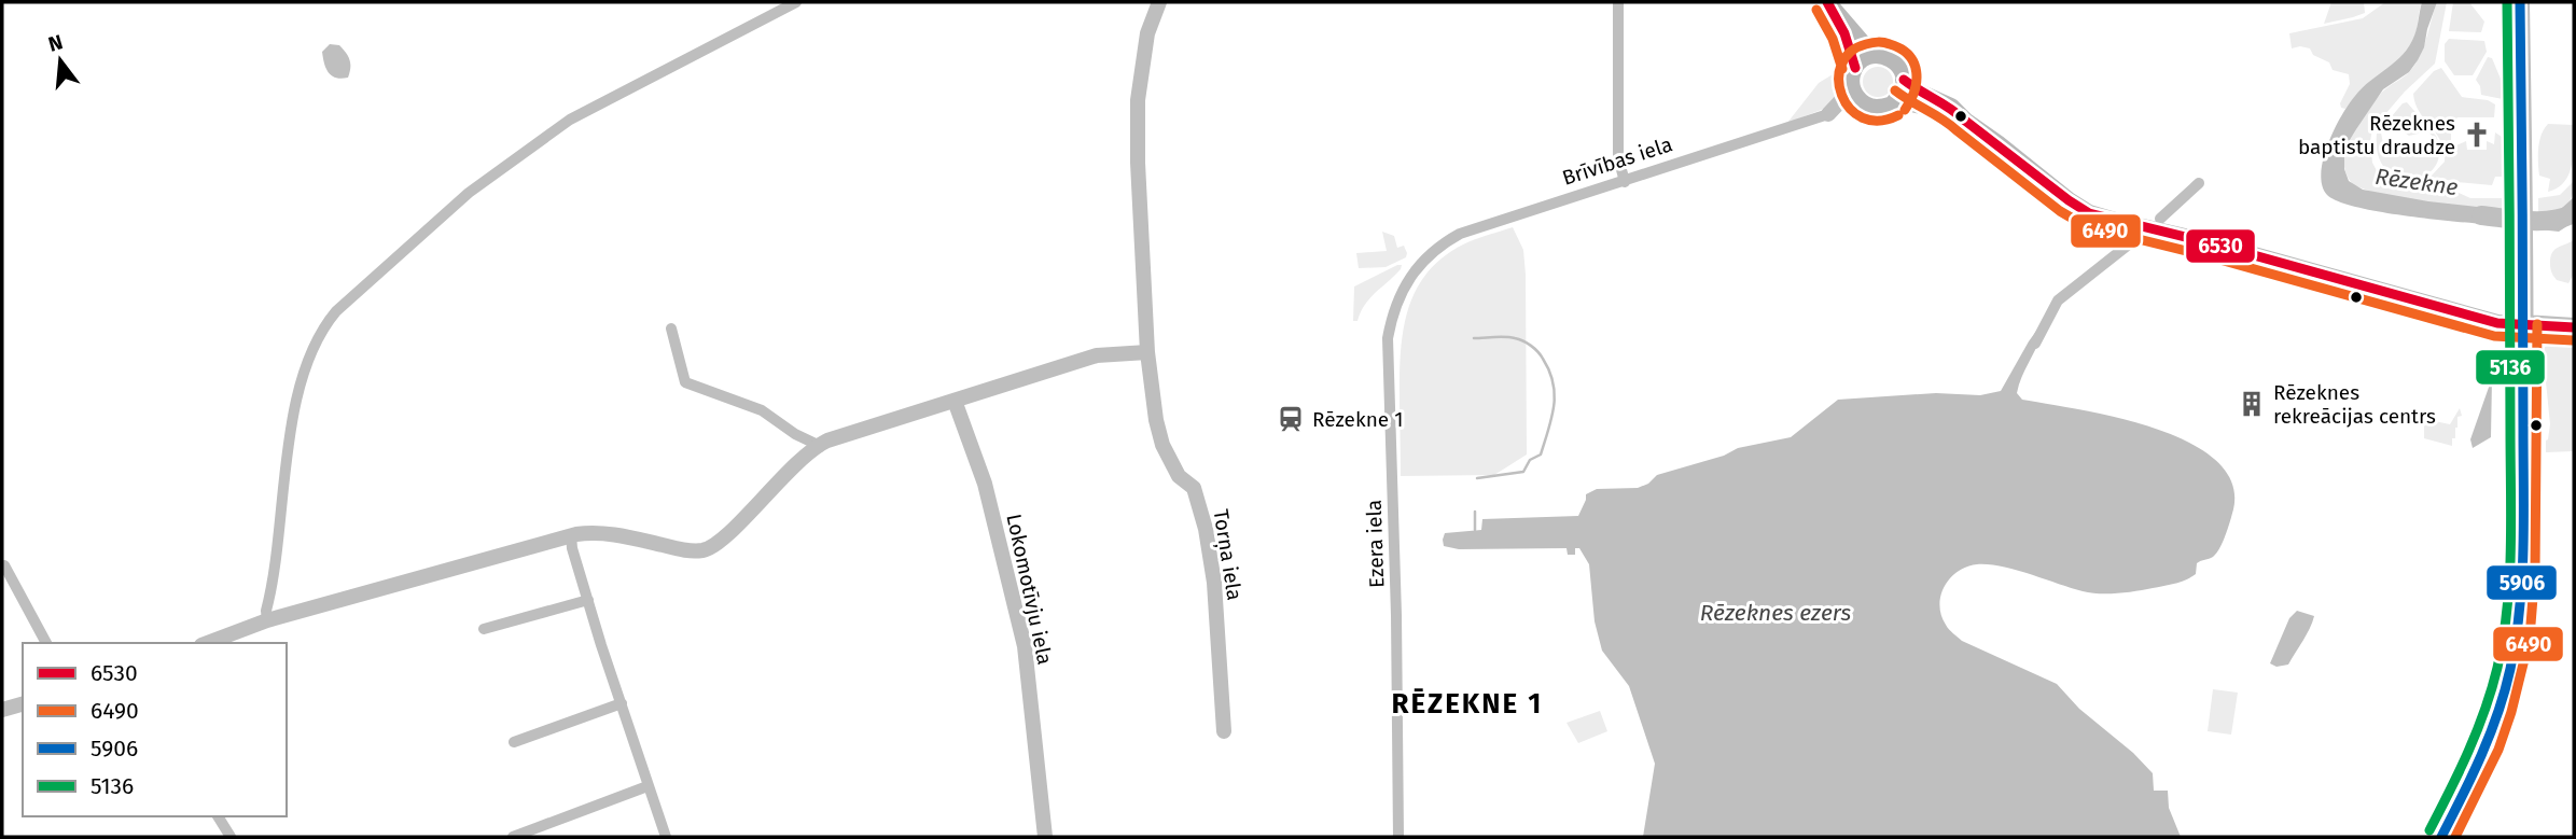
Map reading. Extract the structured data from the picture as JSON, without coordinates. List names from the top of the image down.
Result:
{
  "streets": {
    "street": [
      "Brīvības iela",
      "Ezera iela",
      "Torņa iela",
      "Lokomotīvju iela"
    ]
  },
  "crossings": [
    ["Brīvības iela", "Ezera iela"]
  ],
  "districts": ["RĒZEKNE 1"],
  "water": ["Rēzekne", "Rēzeknes ezers"],
  "places": {
    "church": ["Rēzeknes baptistu draudze"],
    "building": ["Rēzeknes rekreācijas centrs"],
    "station": ["Rēzekne 1"]
  },
  "lines": [
    "transit line 6530",
    "transit line 5906",
    "transit line 5136",
    "transit line 6490"
  ],
  "legend": [
    "6530",
    "6490",
    "5906",
    "5136"
  ],
  "north": "top"
}
